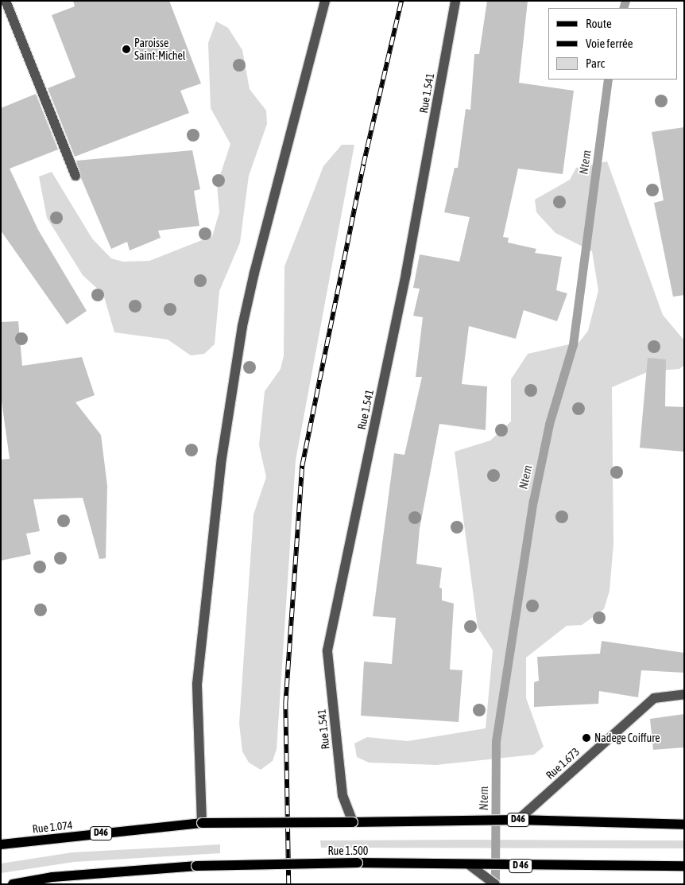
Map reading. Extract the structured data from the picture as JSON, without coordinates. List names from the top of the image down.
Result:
{
  "streets": {
    "main road": [
      "D46",
      "Rue 1.074",
      "Rue 1.500",
      "D 46"
    ],
    "street": ["Rue 1.541", "Rue 1.673"]
  },
  "crossings": [
    ["Rue 1.541", "D46"],
    ["Rue 1.673", "D46"],
    ["D46", "Rue 1.074"]
  ],
  "water": ["Ntem"],
  "places": ["Paroisse Saint-Michel", "Nadege Coiffure"],
  "legend": ["Route", "Voie ferrée", "Parc"]
}
